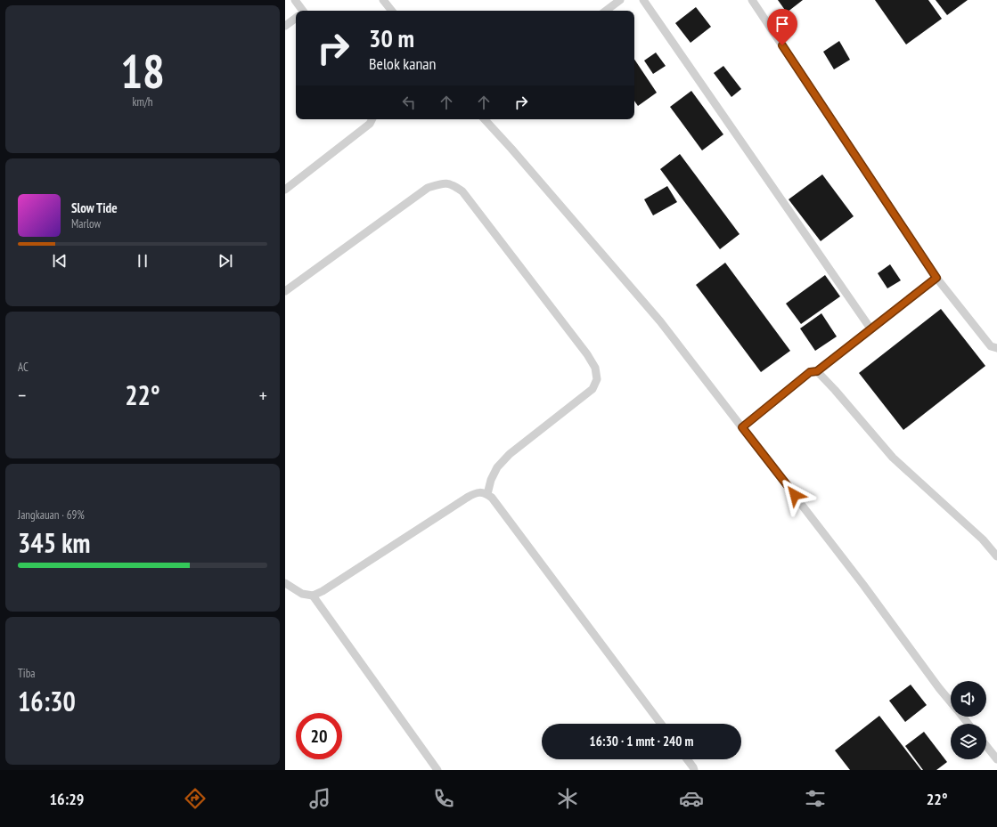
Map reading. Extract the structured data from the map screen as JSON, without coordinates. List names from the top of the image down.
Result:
{
  "page": {
    "tile": [
      ["18", "km/h"],
      "AC",
      ["Jangkauan · 69%", "345 km"],
      ["Tiba", "16:30"]
    ],
    "turn": ["30 m", "Belok kanan"],
    "song": ["Slow Tide", "Marlow"],
    "heat": ["−", "22°", "+"],
    "limit": "20",
    "trip": "16:30 · 1 mnt · 240 m",
    "tabs": ["16:29", "22°"]
  }
}
